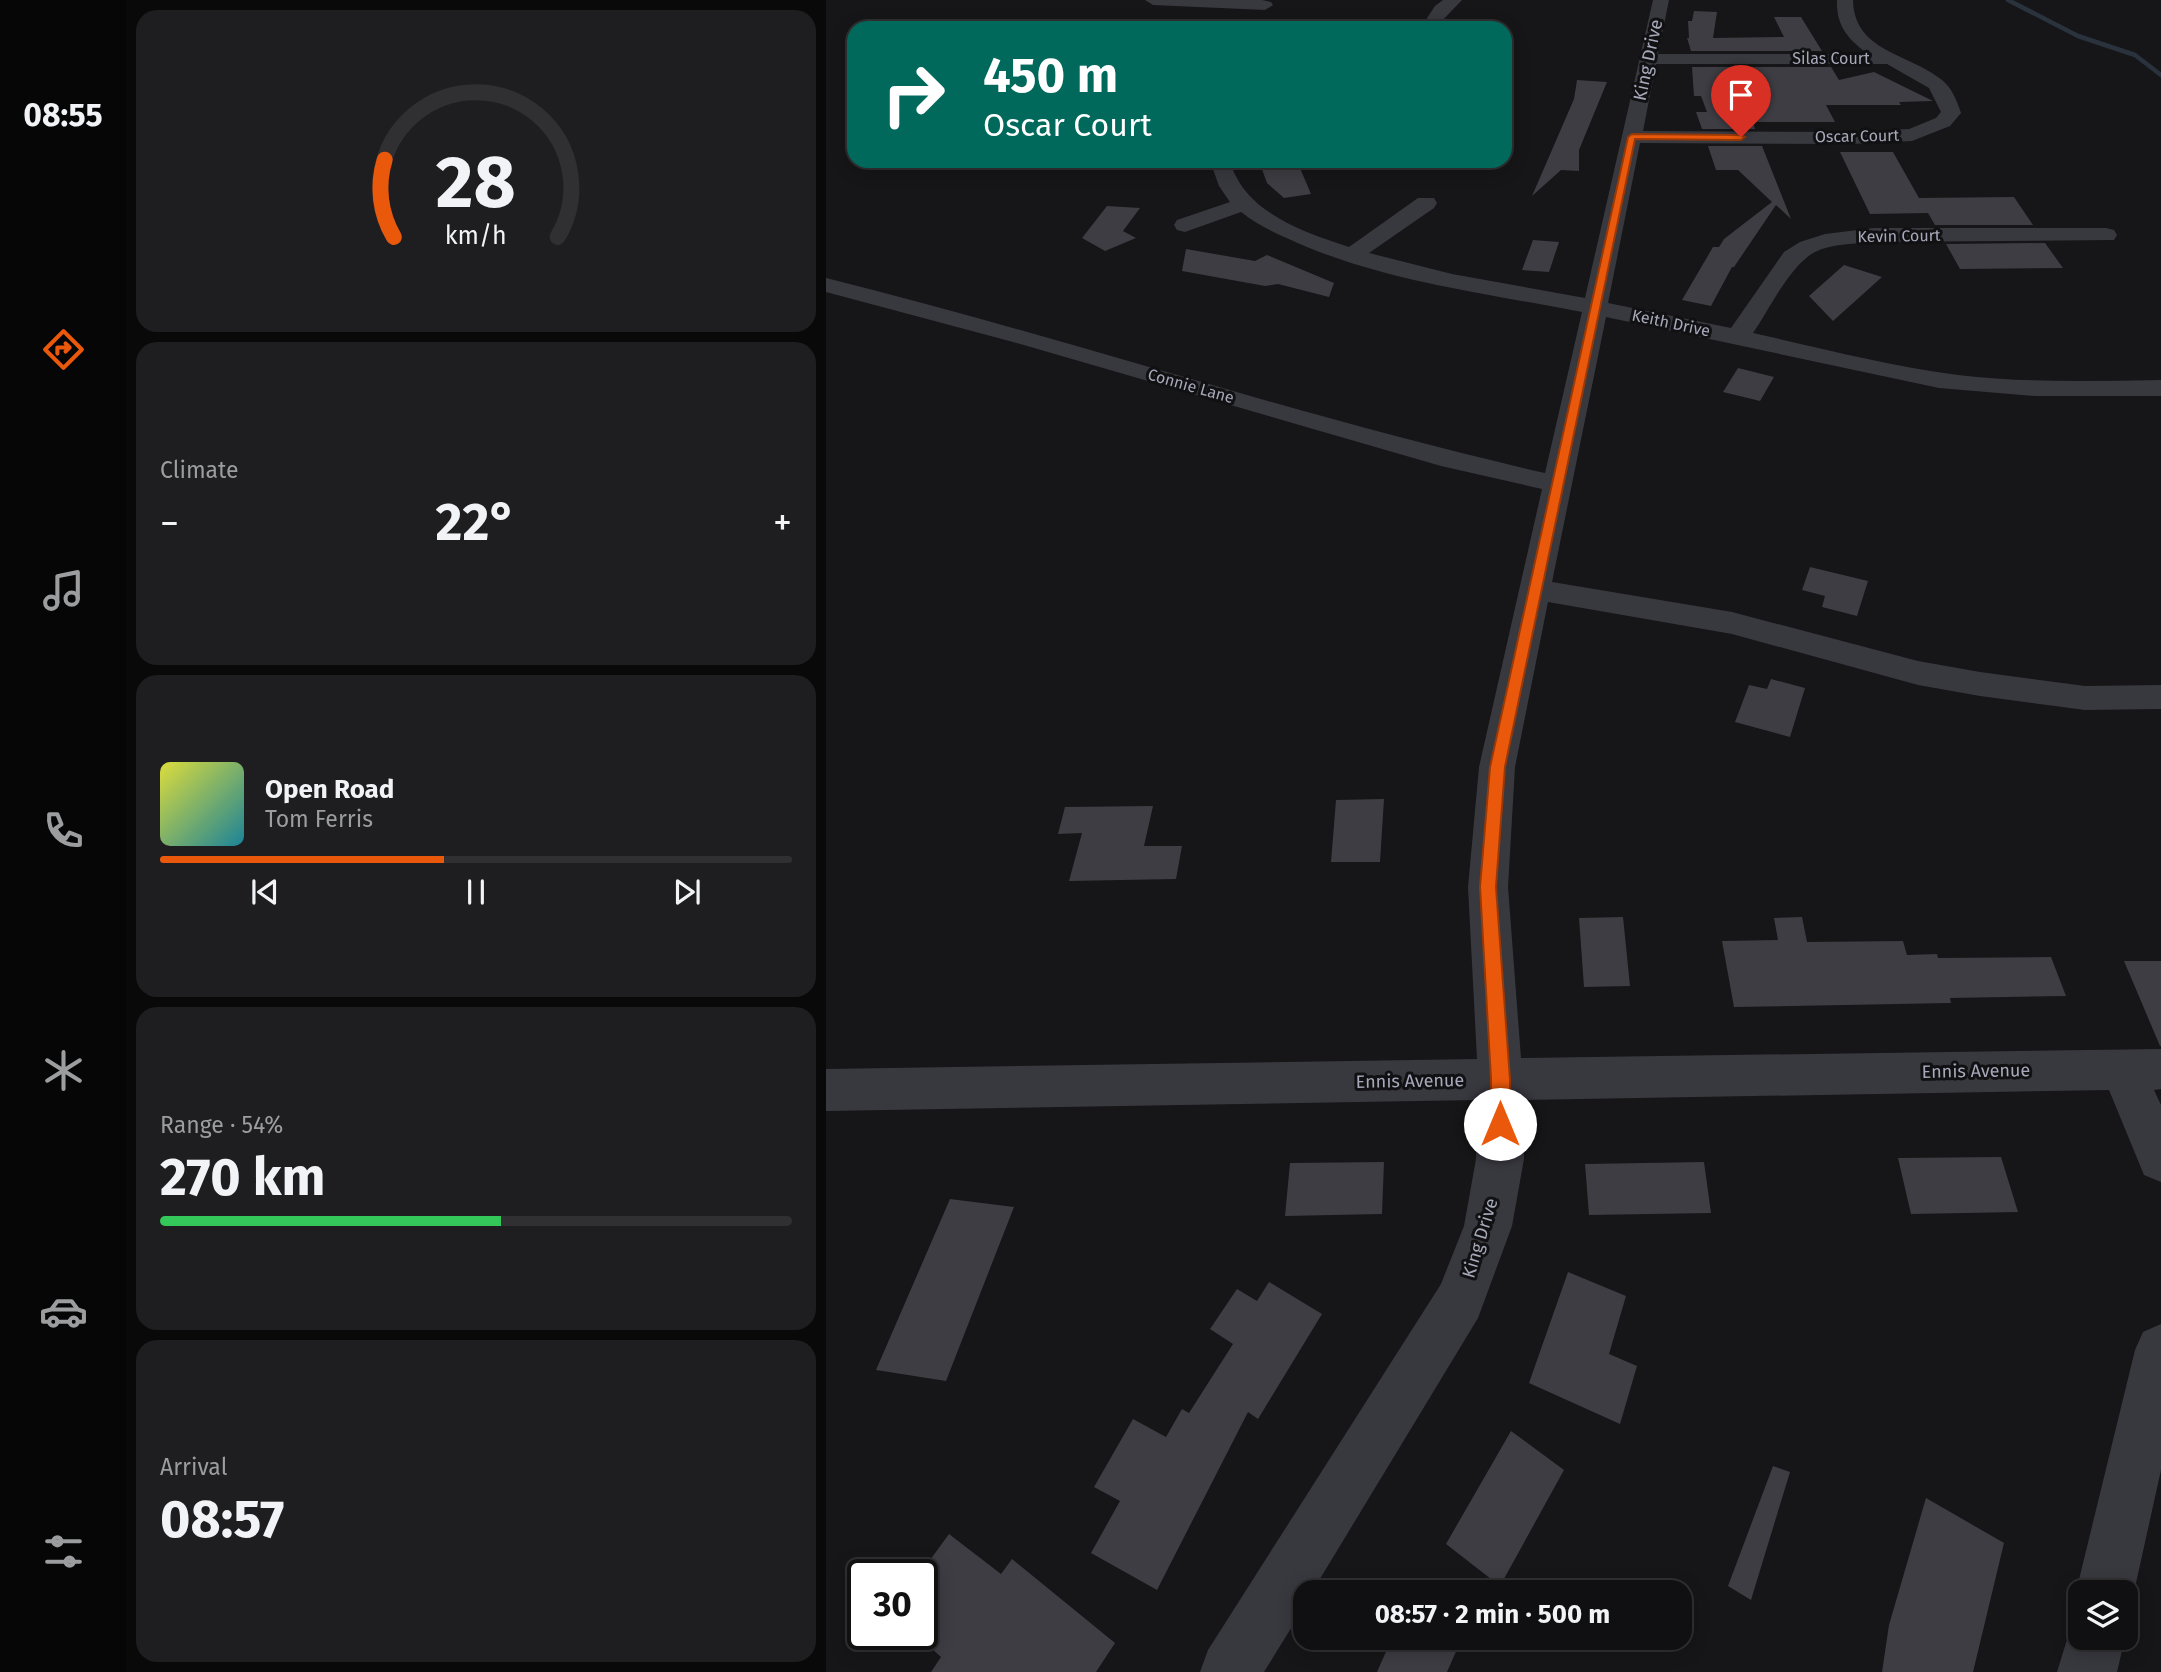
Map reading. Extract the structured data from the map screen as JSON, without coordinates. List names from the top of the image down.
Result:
{
  "streets": {
    "street": [
      "Silas Court",
      "King Drive",
      "Oscar Court",
      "Kevin Court",
      "Keith Drive",
      "Connie Lane",
      "Ennis Avenue"
    ]
  },
  "crossings": [
    ["Silas Court", "King Drive"],
    ["Silas Court", "Oscar Court"],
    ["King Drive", "Oscar Court"],
    ["King Drive", "Keith Drive"],
    ["King Drive", "Connie Lane"],
    ["King Drive", "Ennis Avenue"],
    ["Kevin Court", "Keith Drive"]
  ],
  "page": {
    "tabs": "08:55",
    "turn": ["450 m", "Oscar Court"],
    "tile": [
      "Climate",
      ["Range · 54%", "270 km"],
      ["Arrival", "08:57"]
    ],
    "heat": ["−", "22°", "+"],
    "song": ["Open Road", "Tom Ferris"],
    "limit": "30",
    "trip": "08:57 · 2 min · 500 m",
    "gauge": ["28", "km/h"]
  }
}
